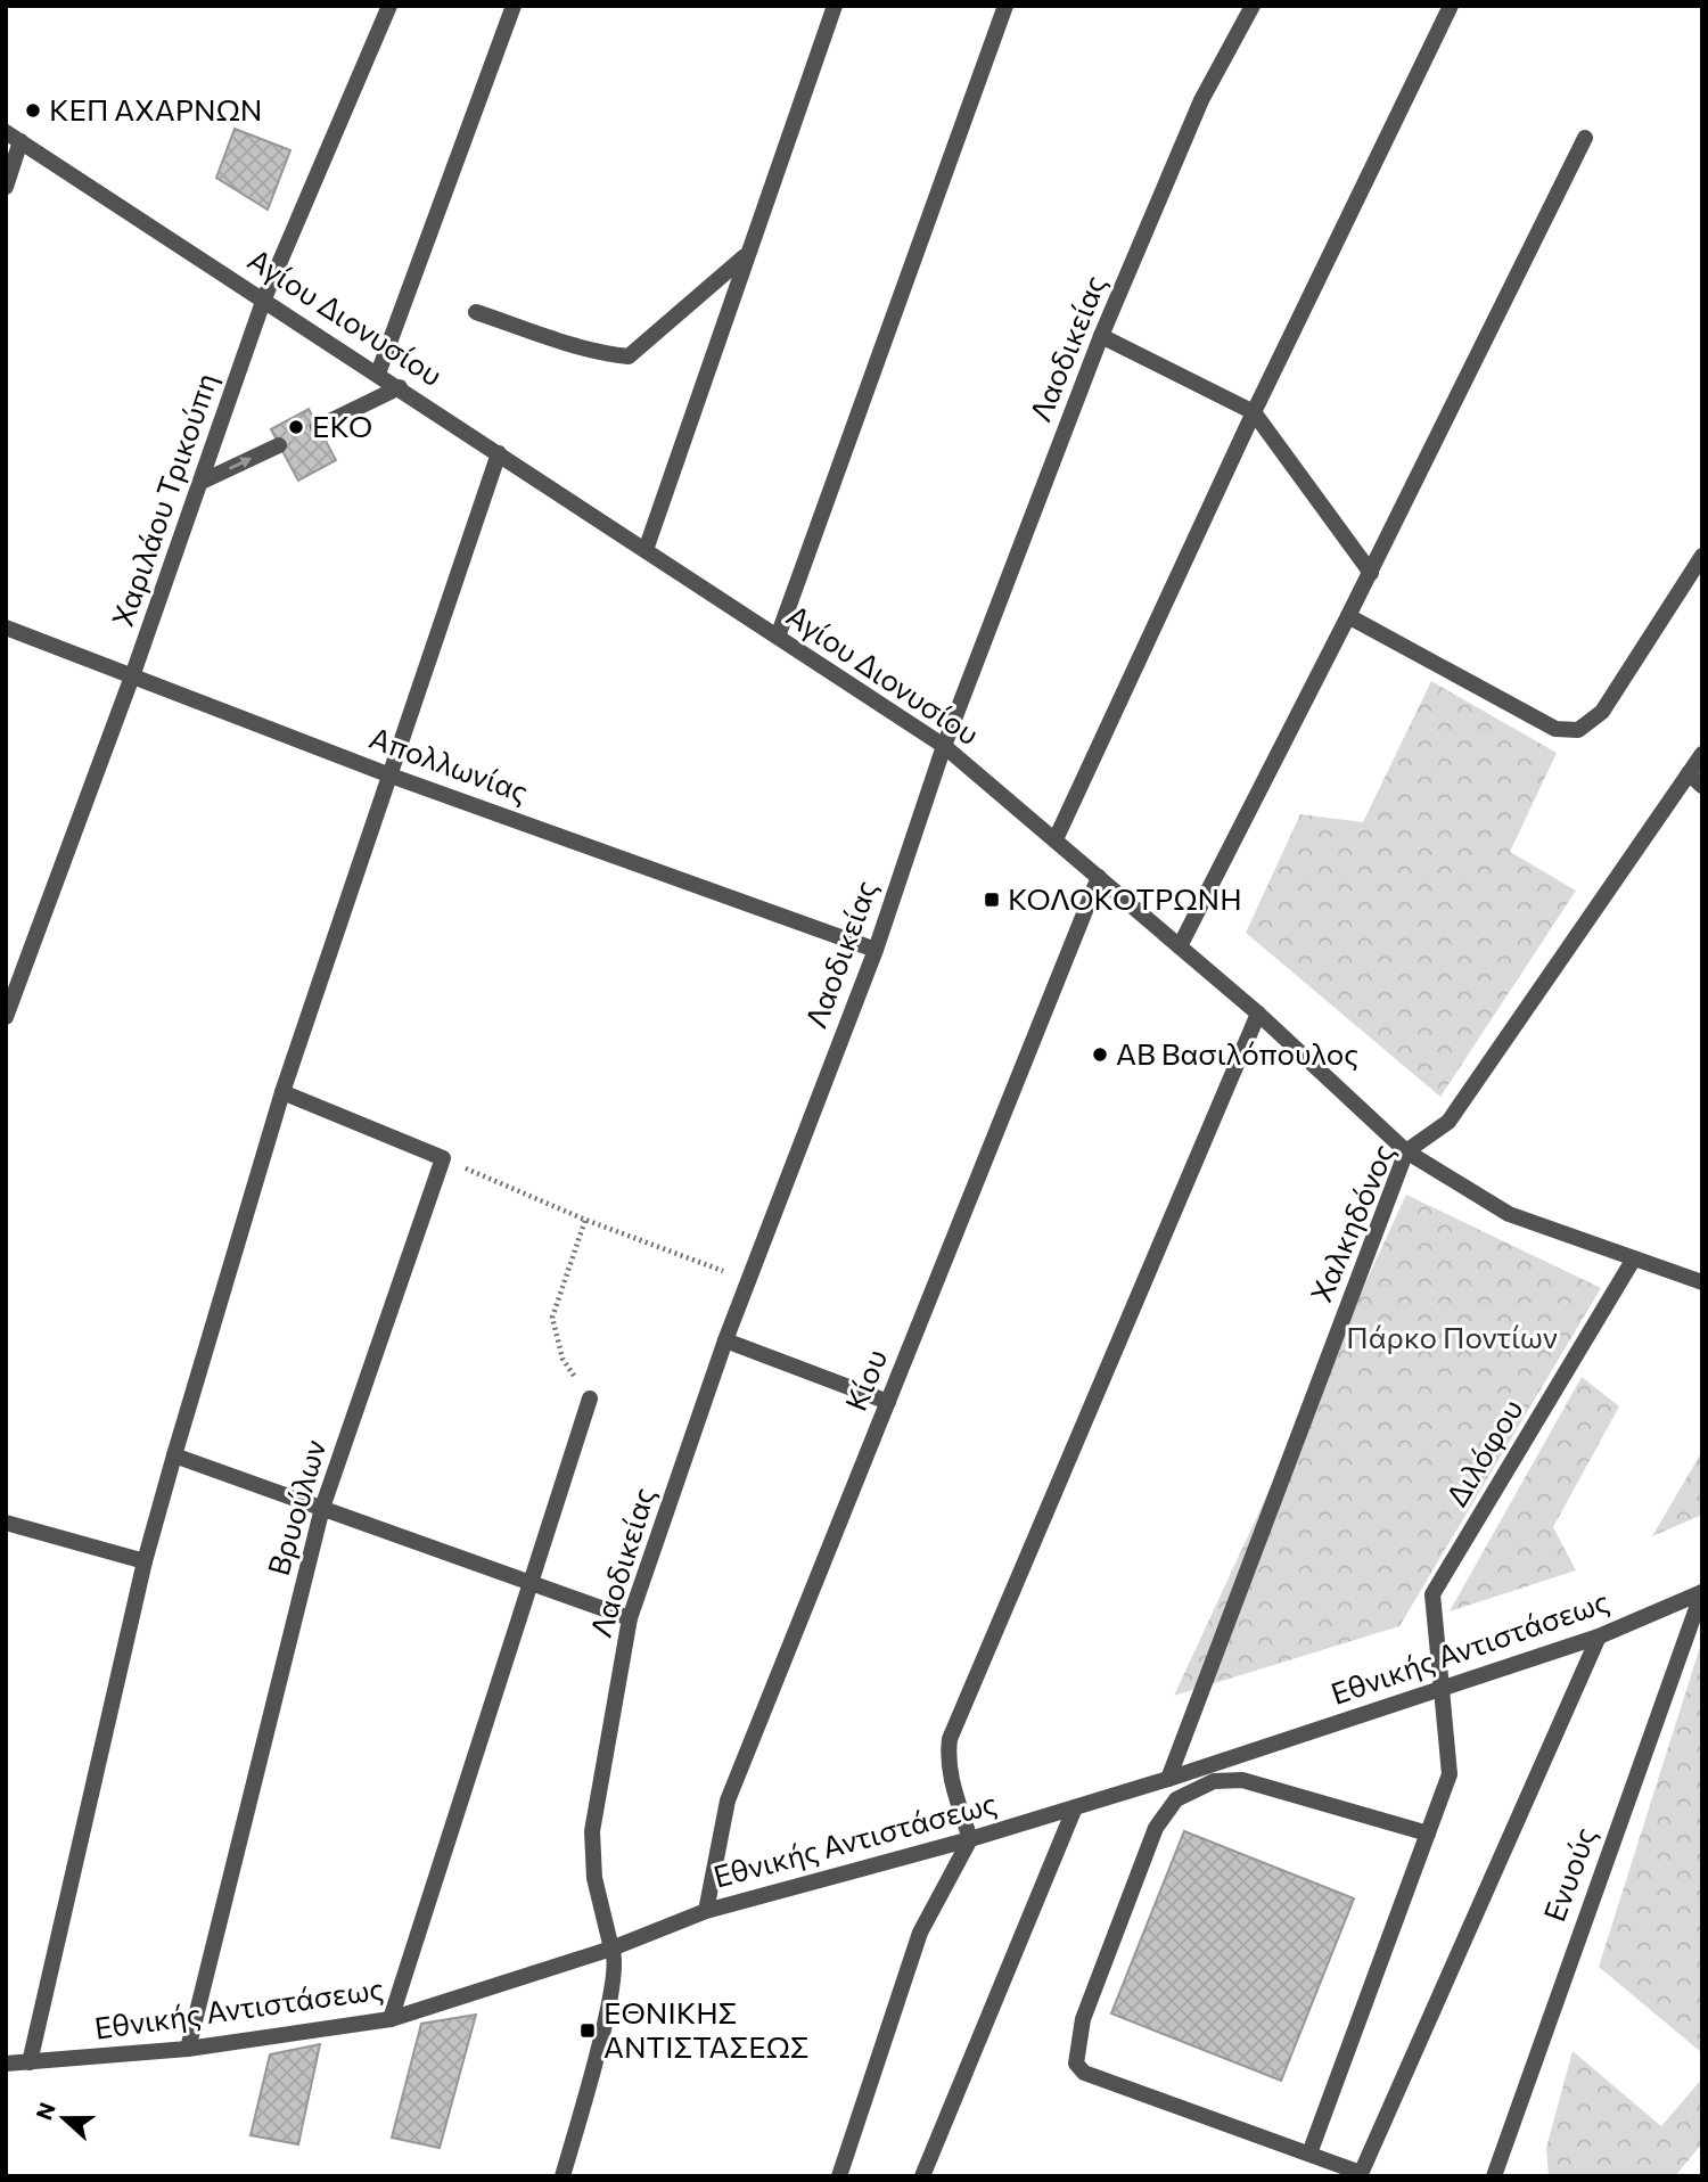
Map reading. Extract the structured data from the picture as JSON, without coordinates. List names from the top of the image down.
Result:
{
  "streets": {
    "street": [
      "Αγίου Διονυσίου",
      "Λαοδικείας",
      "Χαριλάου Τρικούπη",
      "Απολλωνίας",
      "Χαλκηδόνος",
      "Κίου",
      "Διλόφου",
      "Βρυούλων",
      "Εθνικής Αντιστάσεως",
      "Ενυούς"
    ]
  },
  "crossings": [
    ["Αγίου Διονυσίου", "Λαοδικείας"],
    ["Αγίου Διονυσίου", "Χαριλάου Τρικούπη"],
    ["Αγίου Διονυσίου", "Χαλκηδόνος"],
    ["Αγίου Διονυσίου", "Κίου"],
    ["Αγίου Διονυσίου", "Διλόφου"],
    ["Λαοδικείας", "Απολλωνίας"],
    ["Λαοδικείας", "Εθνικής Αντιστάσεως"],
    ["Χαριλάου Τρικούπη", "Απολλωνίας"],
    ["Χαλκηδόνος", "Εθνικής Αντιστάσεως"],
    ["Κίου", "Εθνικής Αντιστάσεως"],
    ["Διλόφου", "Εθνικής Αντιστάσεως"],
    ["Βρυούλων", "Εθνικής Αντιστάσεως"],
    ["Εθνικής Αντιστάσεως", "Ενυούς"]
  ],
  "parks": ["Πάρκο Ποντίων"],
  "places": {
    "other": ["ΚΕΠ ΑΧΑΡΝΩΝ", "EKO", "ΑΒ Βασιλόπουλος"],
    "transit": ["ΚΟΛΟΚΟΤΡΩΝΗ", "ΕΘΝΙΚΗΣ ΑΝΤΙΣΤΑΣΕΩΣ"]
  },
  "north": "left"
}
